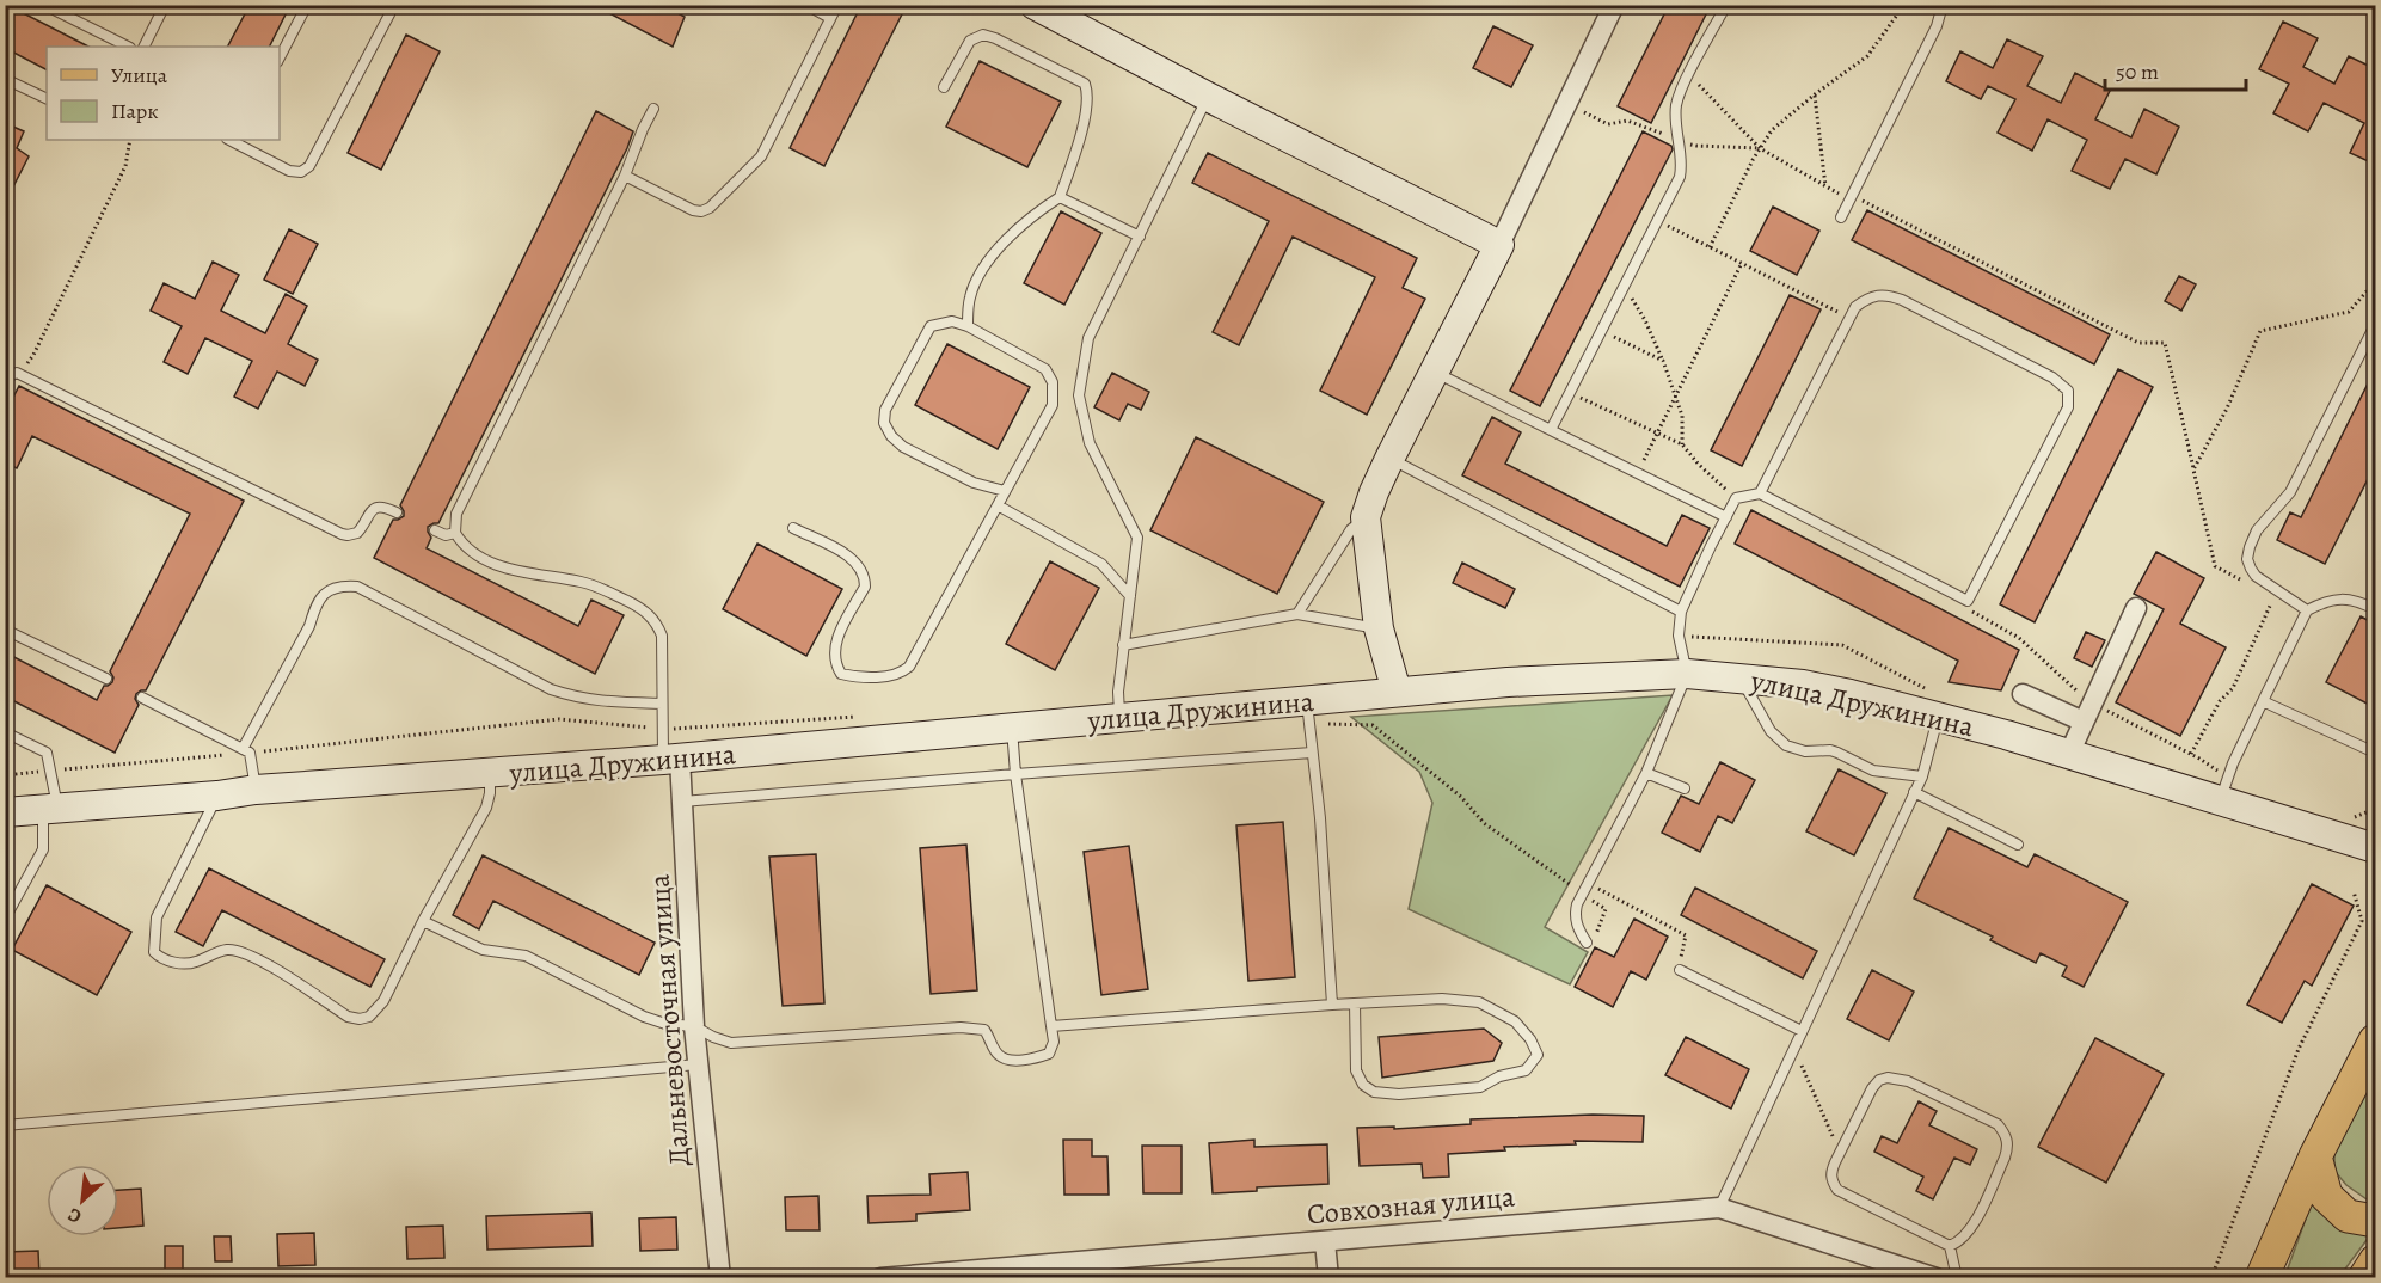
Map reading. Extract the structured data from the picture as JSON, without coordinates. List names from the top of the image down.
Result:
{
  "streets": {
    "main road": ["улица Дружинина"],
    "street": ["Дальневосточная улица", "Совхозная улица"]
  },
  "crossings": [
    ["улица Дружинина", "Дальневосточная улица"]
  ],
  "legend": ["Улица", "Парк"],
  "scale_bar": "50 m",
  "north": "bottom left"
}
